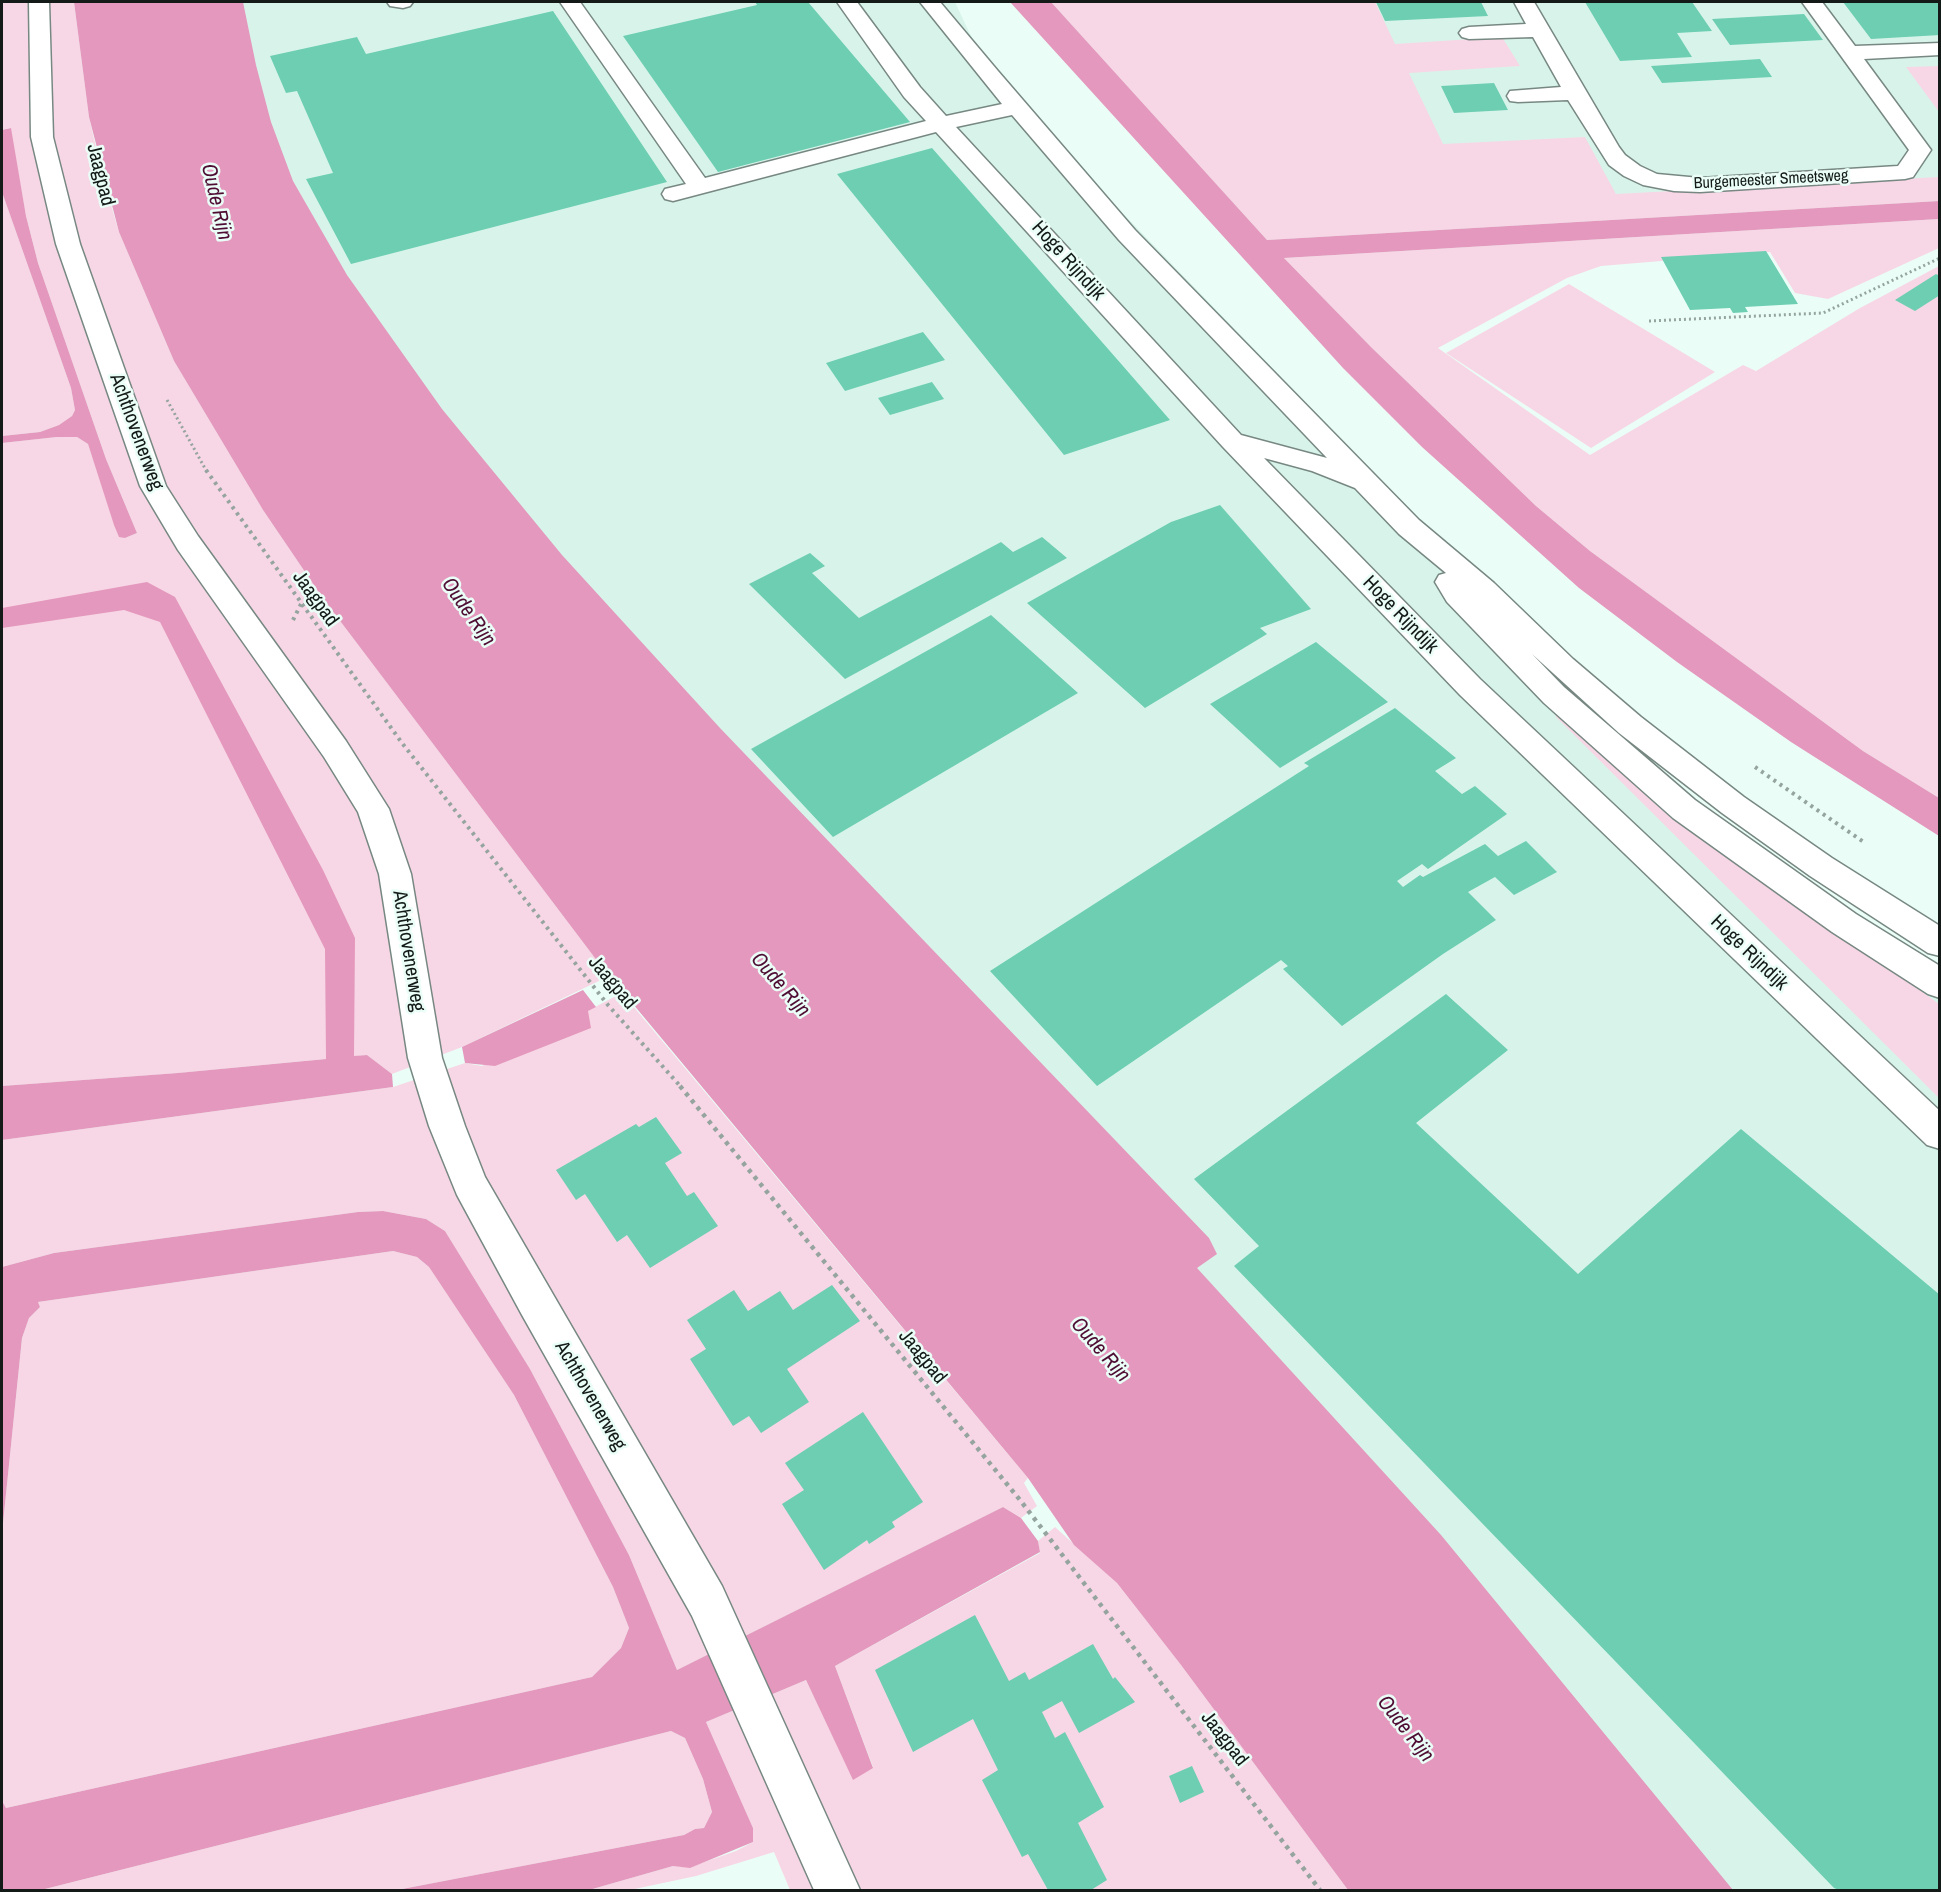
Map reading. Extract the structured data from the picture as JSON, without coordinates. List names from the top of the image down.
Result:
{
  "streets": {
    "street": ["Burgemeester Smeetsweg", "Hoge Rijndijk", "Achthovenerweg"],
    "path": ["Jaagpad"]
  },
  "water": ["Oude Rijn"]
}
